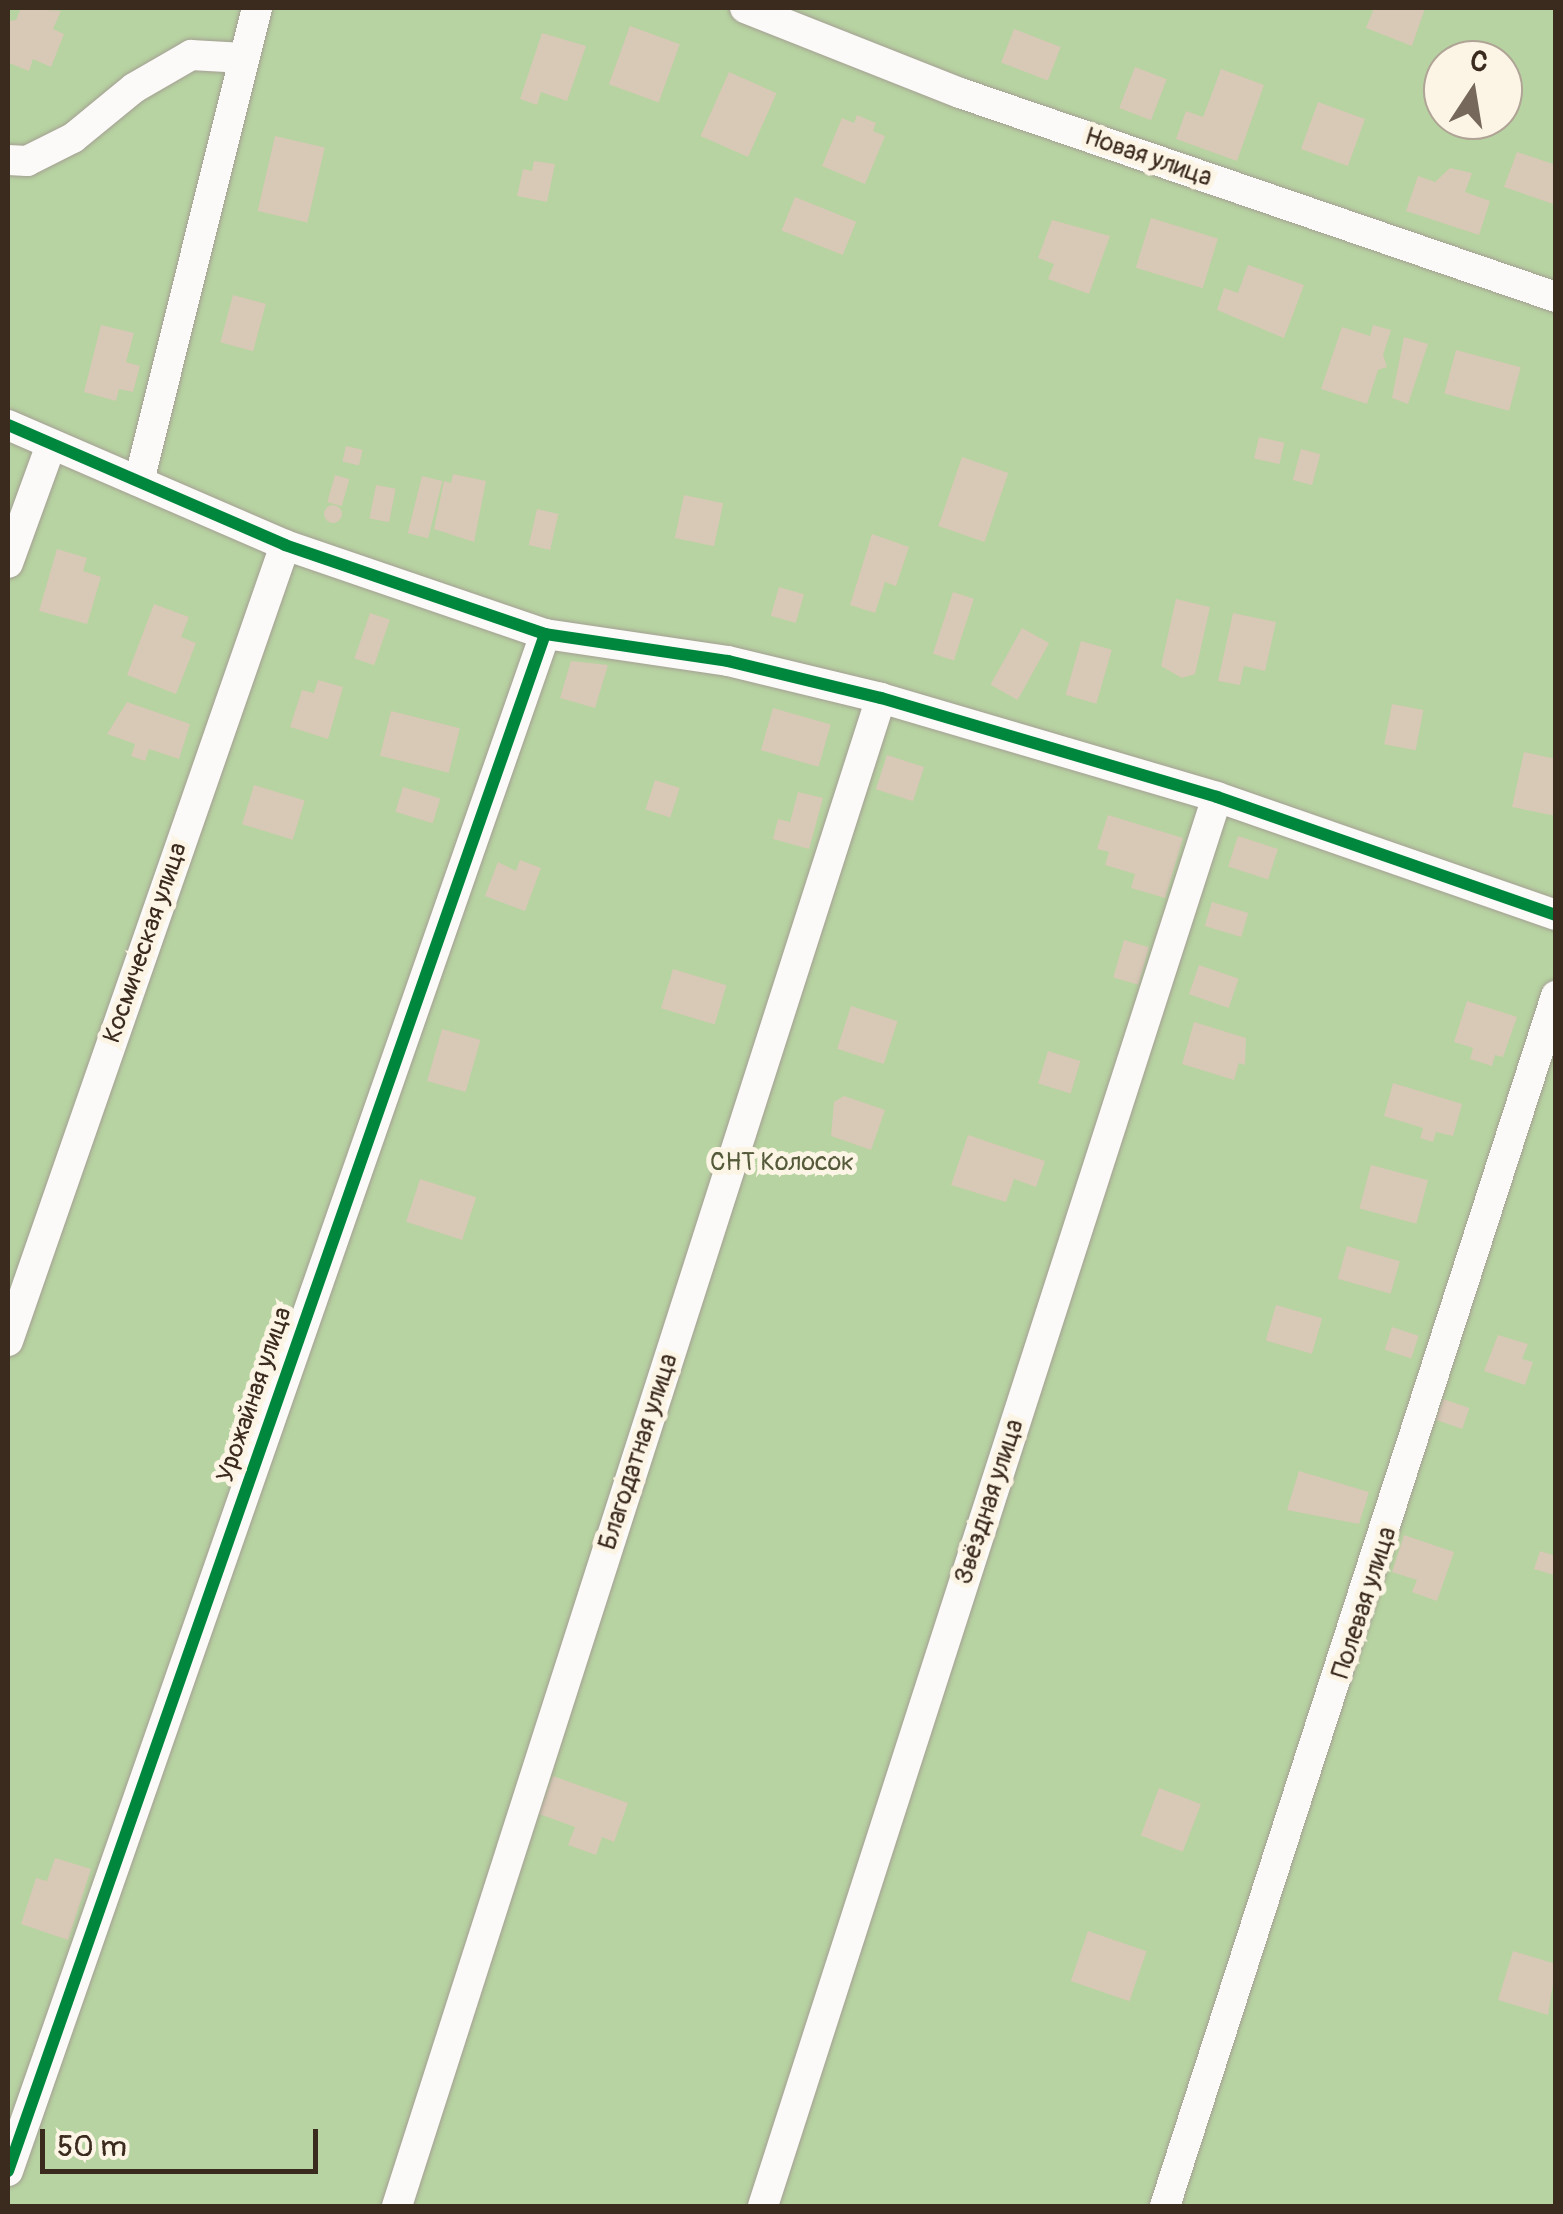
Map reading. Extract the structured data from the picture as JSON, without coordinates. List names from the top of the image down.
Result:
{
  "streets": {
    "street": [
      "Новая улица",
      "Космическая улица",
      "Урожайная улица",
      "Благодатная улица",
      "Звёздная улица",
      "Полевая улица"
    ]
  },
  "parks": ["СНТ Колосок"],
  "scale_bar": "50 m",
  "north": "top"
}
